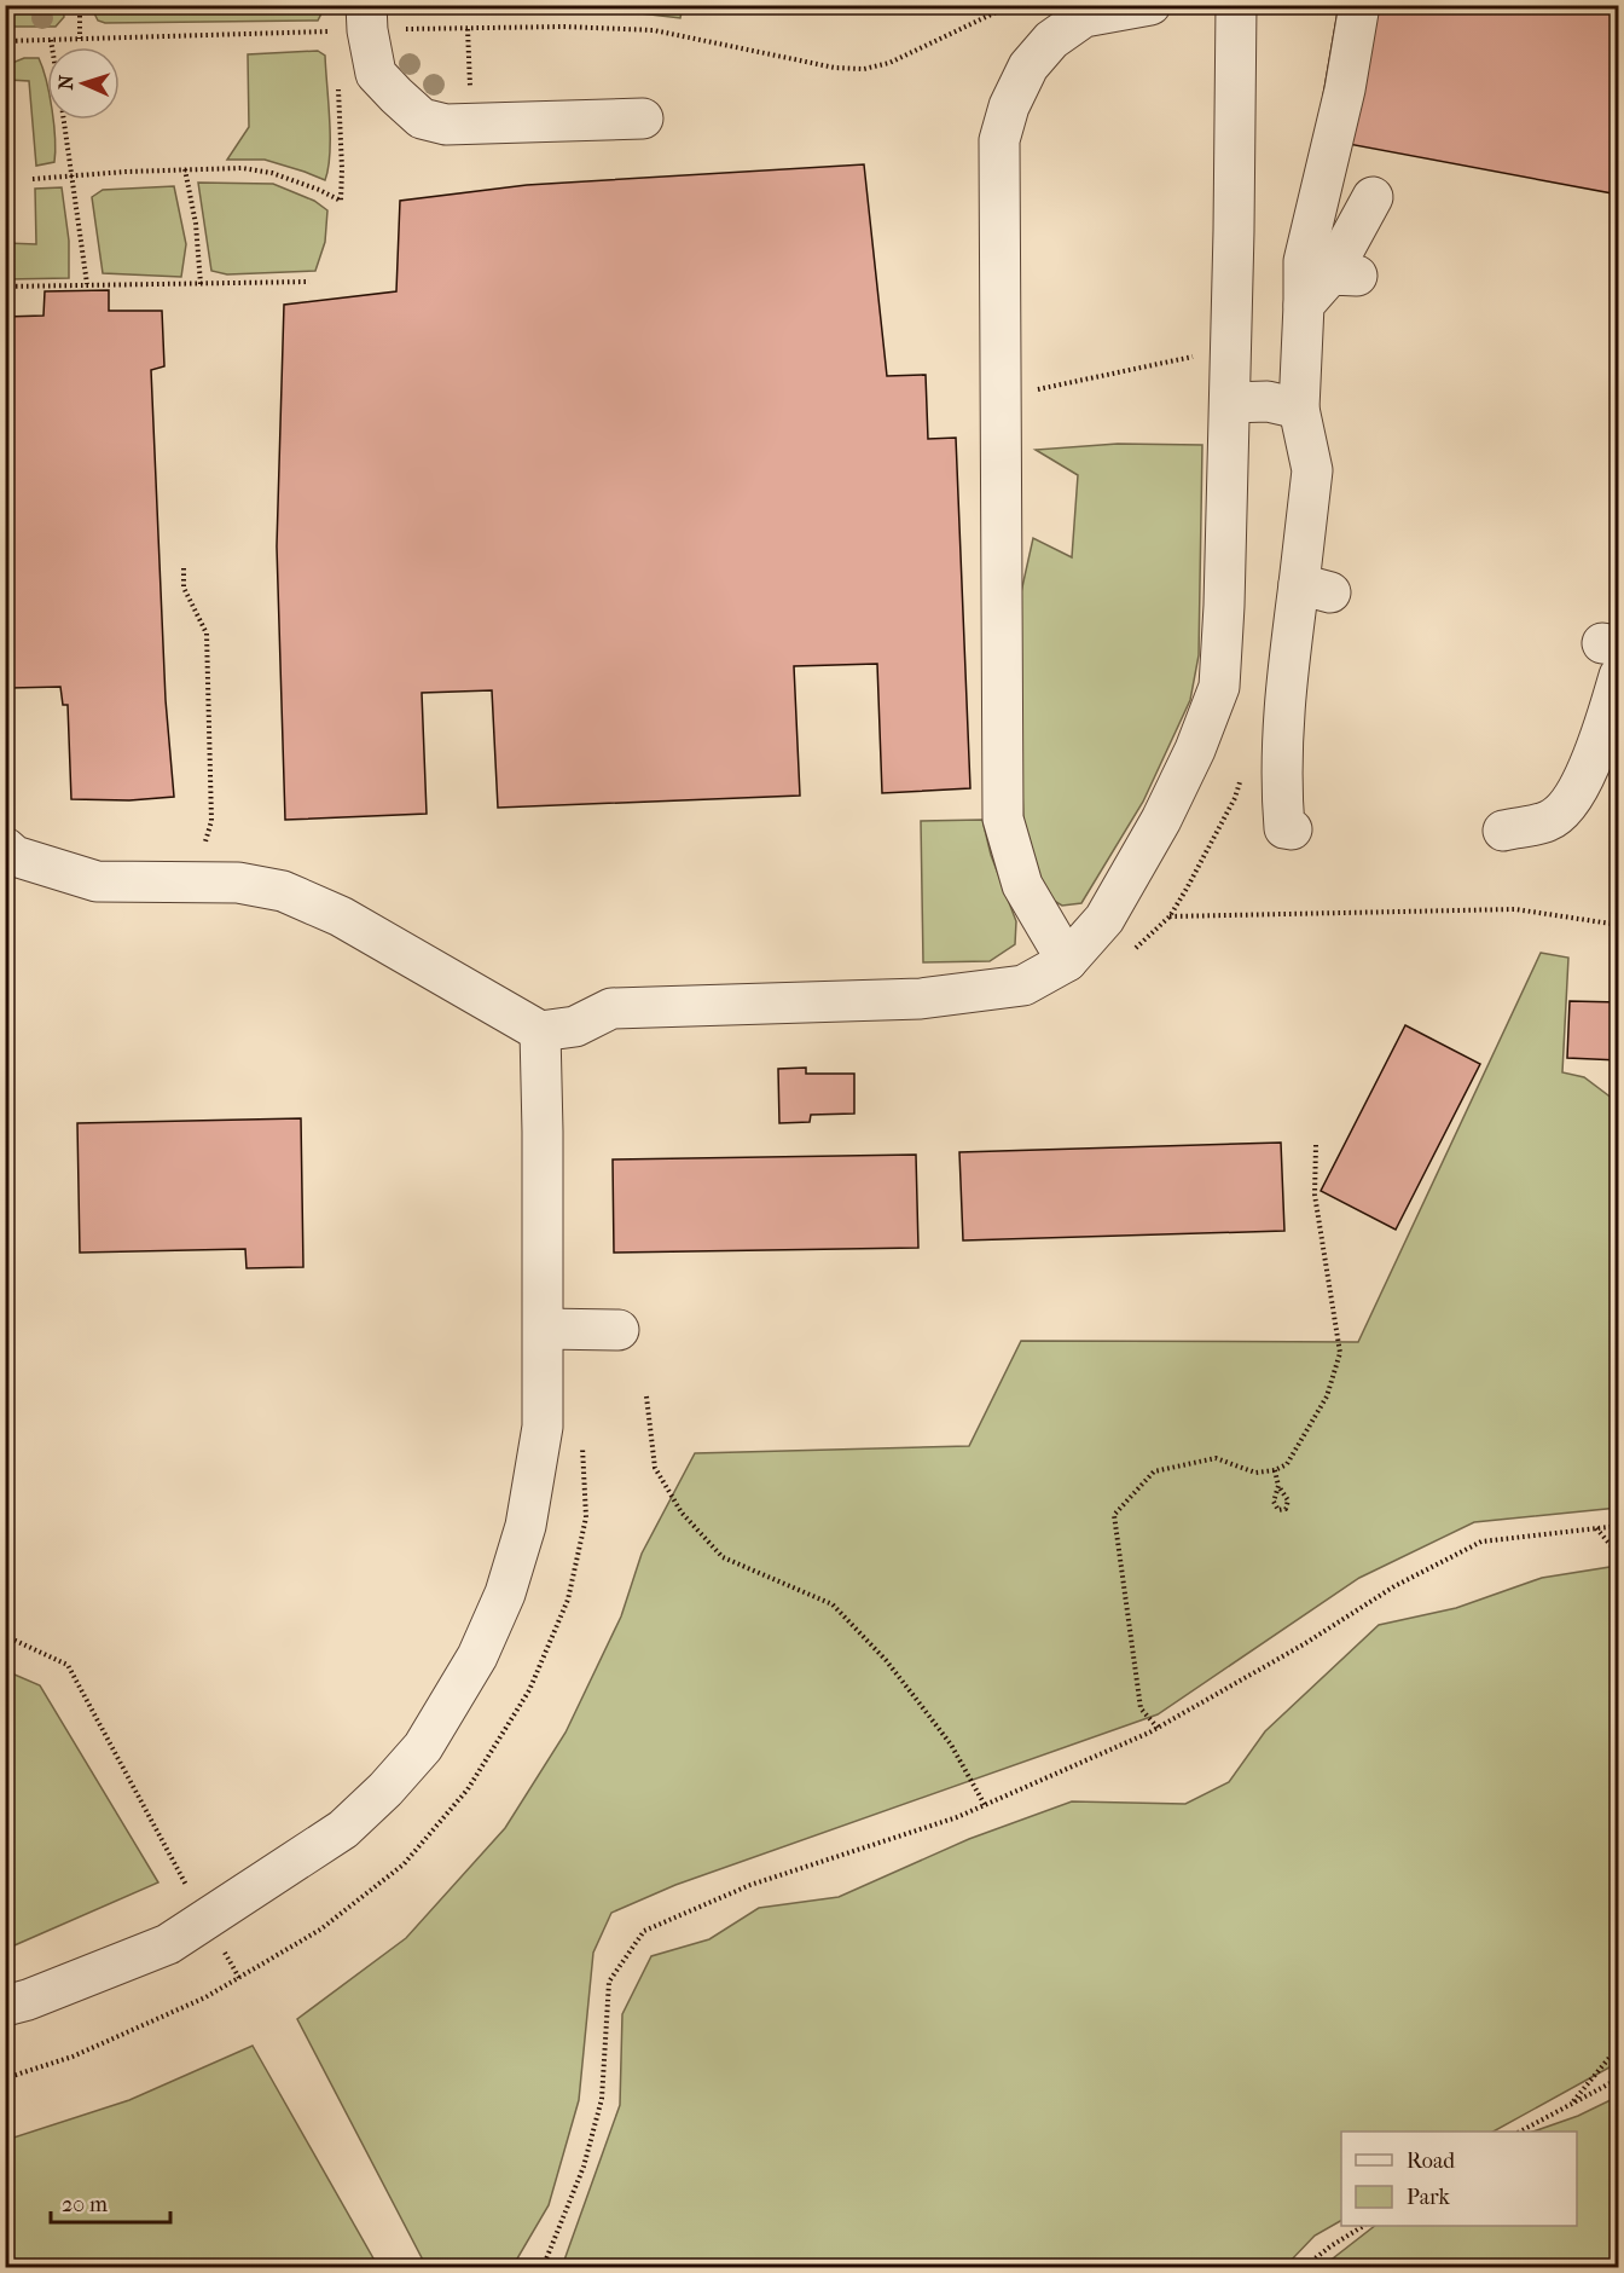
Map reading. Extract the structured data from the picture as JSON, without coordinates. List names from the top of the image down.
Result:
{
  "legend": ["Road", "Park"],
  "scale_bar": "20 m",
  "north": "left"
}
